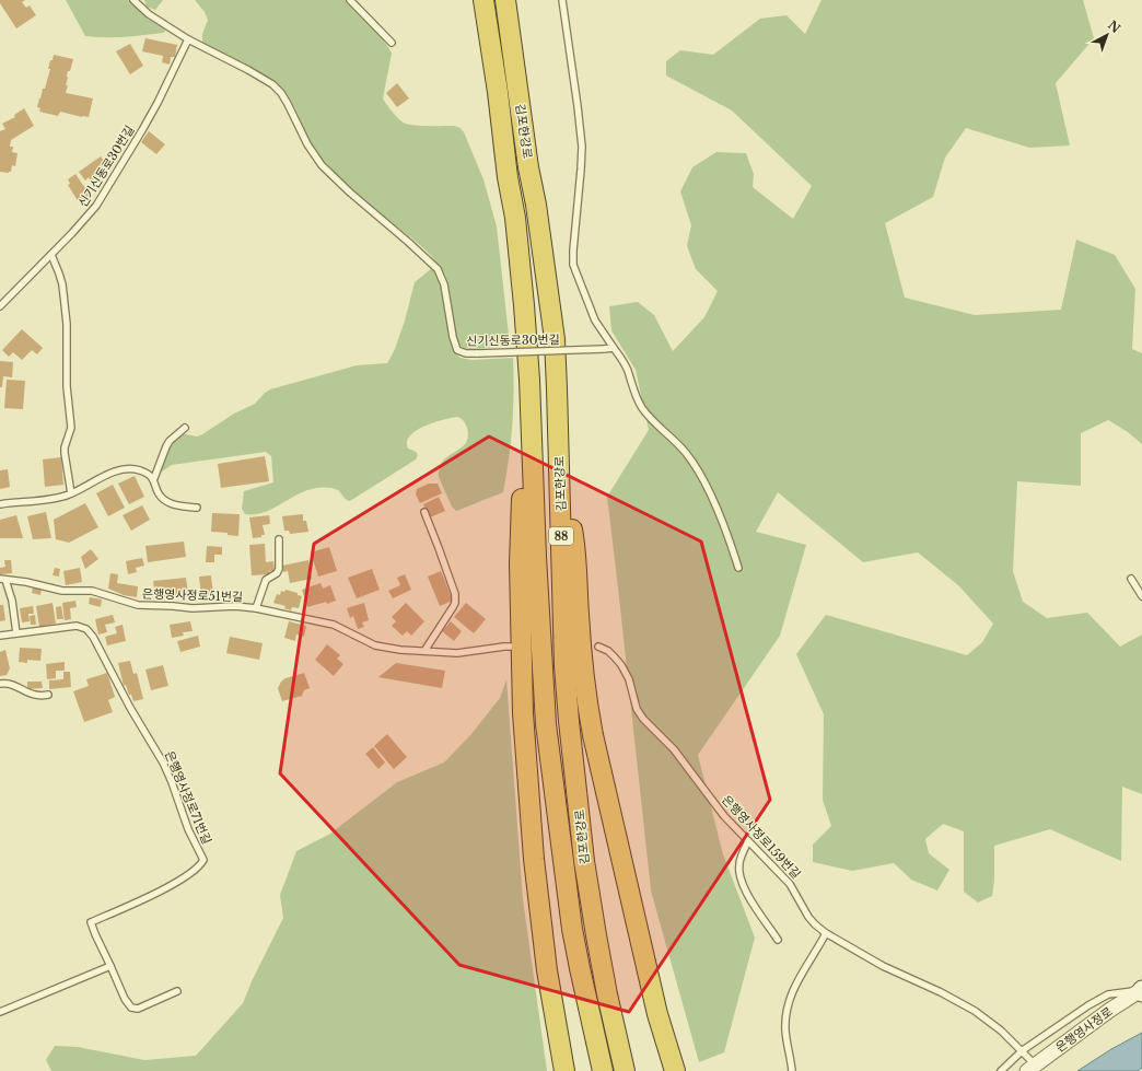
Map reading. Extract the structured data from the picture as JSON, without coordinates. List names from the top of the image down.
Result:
{
  "streets": {
    "highway": ["김포한강로", "88"],
    "street": ["은행영사정로"],
    "lane": [
      "신기신동로30번길",
      "은행영사정로51번길",
      "은행영사정로71번길",
      "은행영사정로159번길"
    ]
  },
  "crossings": [
    ["은행영사정로159번길", "은행영사정로"]
  ],
  "north": "top right"
}
